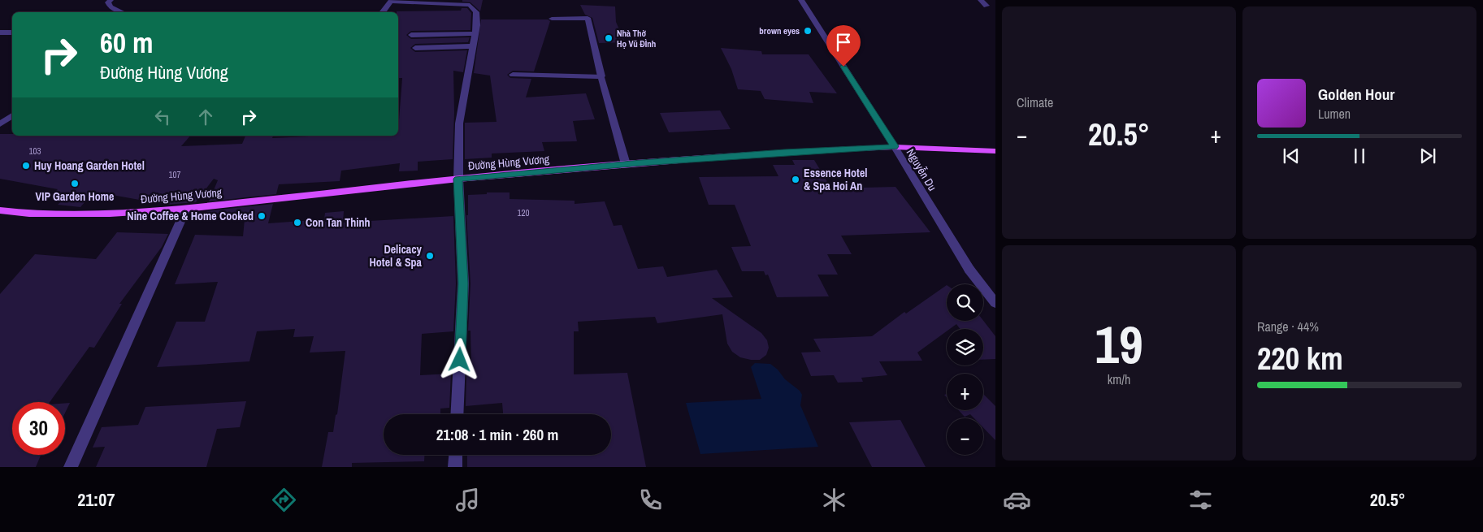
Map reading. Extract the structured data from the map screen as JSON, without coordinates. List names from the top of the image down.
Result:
{
  "streets": {
    "main road": ["Đường Hùng Vương"],
    "street": ["Nguyễn Du"]
  },
  "crossings": [
    ["Đường Hùng Vương", "Nguyễn Du"]
  ],
  "places": [
    "brown eyes",
    "Nhà Thờ Họ Vũ ĐÌnh",
    "Huy Hoang Garden Hotel",
    "Essence Hotel & Spa Hoi An",
    "VIP Garden Home",
    "Nine Coffee & Home Cooked",
    "Con Tan Thinh",
    "Delicacy Hotel & Spa"
  ],
  "house_numbers": ["103", "107", "120"],
  "page": {
    "tile": [
      "Climate",
      ["19", "km/h"],
      ["Range · 44%", "220 km"]
    ],
    "turn": ["60 m", "Đường Hùng Vương"],
    "song": ["Golden Hour", "Lumen"],
    "heat": ["−", "20.5°", "+"],
    "map_buttons": ["+", "−"],
    "limit": "30",
    "trip": "21:08 · 1 min · 260 m",
    "tabs": ["21:07", "20.5°"]
  }
}
